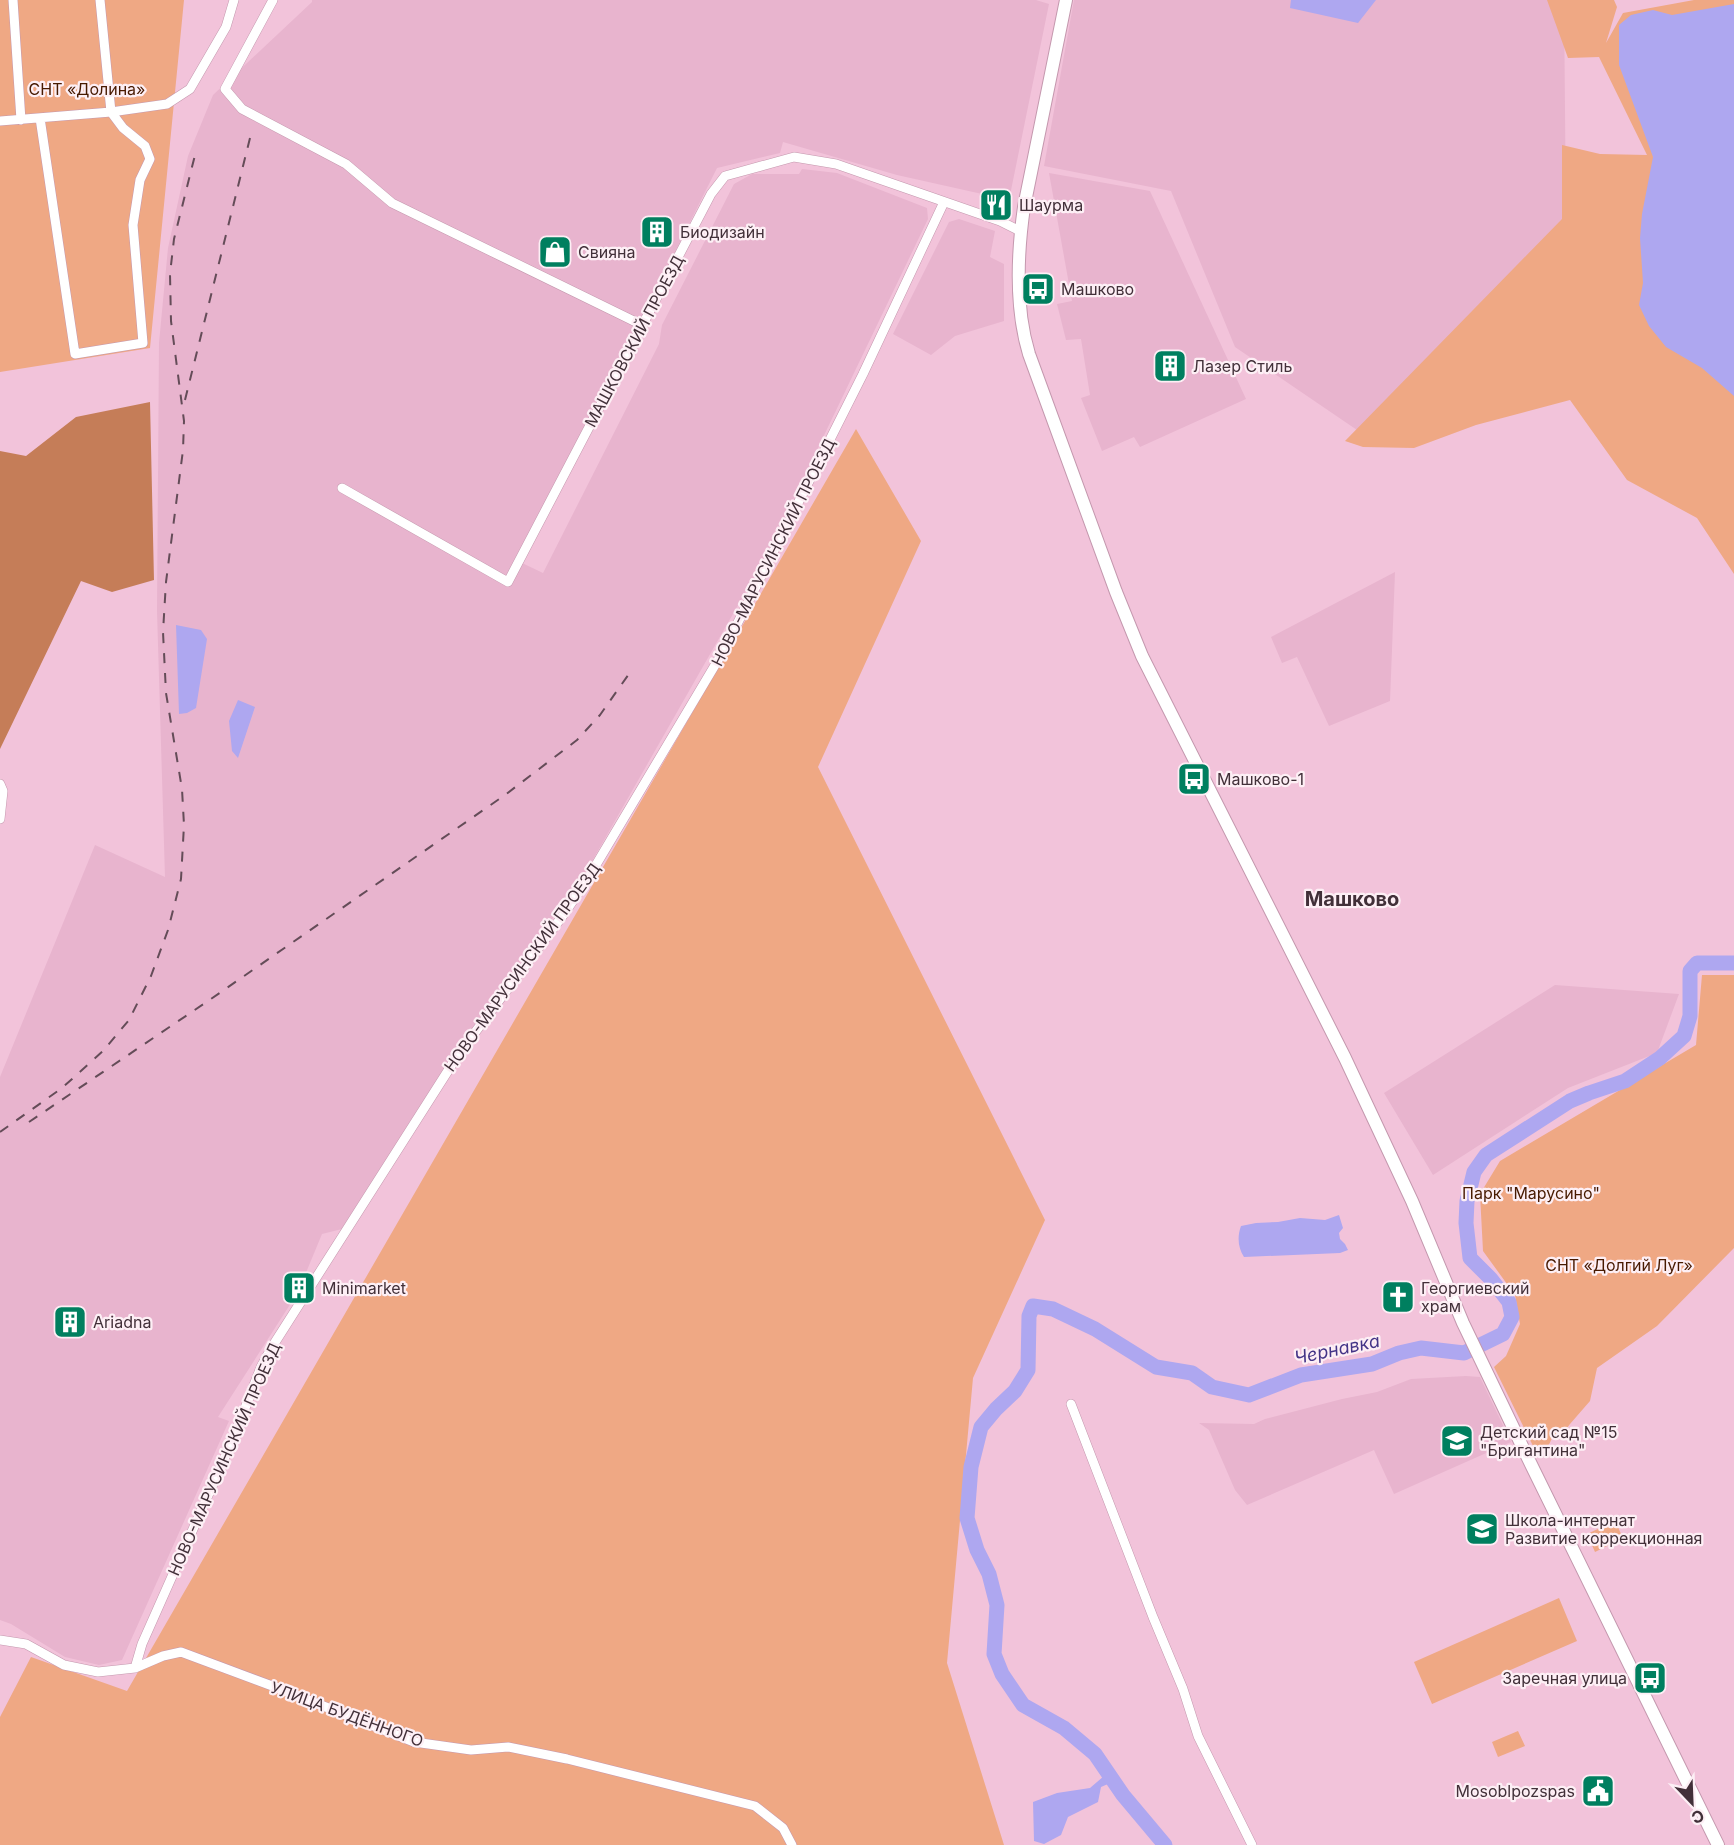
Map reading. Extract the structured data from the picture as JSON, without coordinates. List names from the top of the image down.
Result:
{
  "streets": {
    "street": ["МАШКОВСКИЙ ПРОЕЗД", "НОВО-МАРУСИНСКИЙ ПРОЕЗД", "УЛИЦА БУДЁННОГО"]
  },
  "crossings": [
    ["МАШКОВСКИЙ ПРОЕЗД", "НОВО-МАРУСИНСКИЙ ПРОЕЗД"],
    ["НОВО-МАРУСИНСКИЙ ПРОЕЗД", "УЛИЦА БУДЁННОГО"]
  ],
  "districts": ["Машково"],
  "water": ["Чернавка"],
  "parks": ["СНТ «Долина»", "Парк \"Марусино\"", "СНТ «Долгий Луг»"],
  "places": {
    "restaurant": ["Шаурма"],
    "building": [
      "Биодизайн",
      "Лазер Стиль",
      "Minimarket",
      "Ariadna"
    ],
    "shop": ["Свияна"],
    "bus stop": ["Машково", "Машково-1", "Заречная улица"],
    "church": ["Георгиевский храм"],
    "school or university": ["Детский сад №15 \"Бригантина\"", "Школа-интернат Развитие коррекционная"],
    "public building": ["Mosoblpozspas"]
  },
  "north": "bottom right"
}
